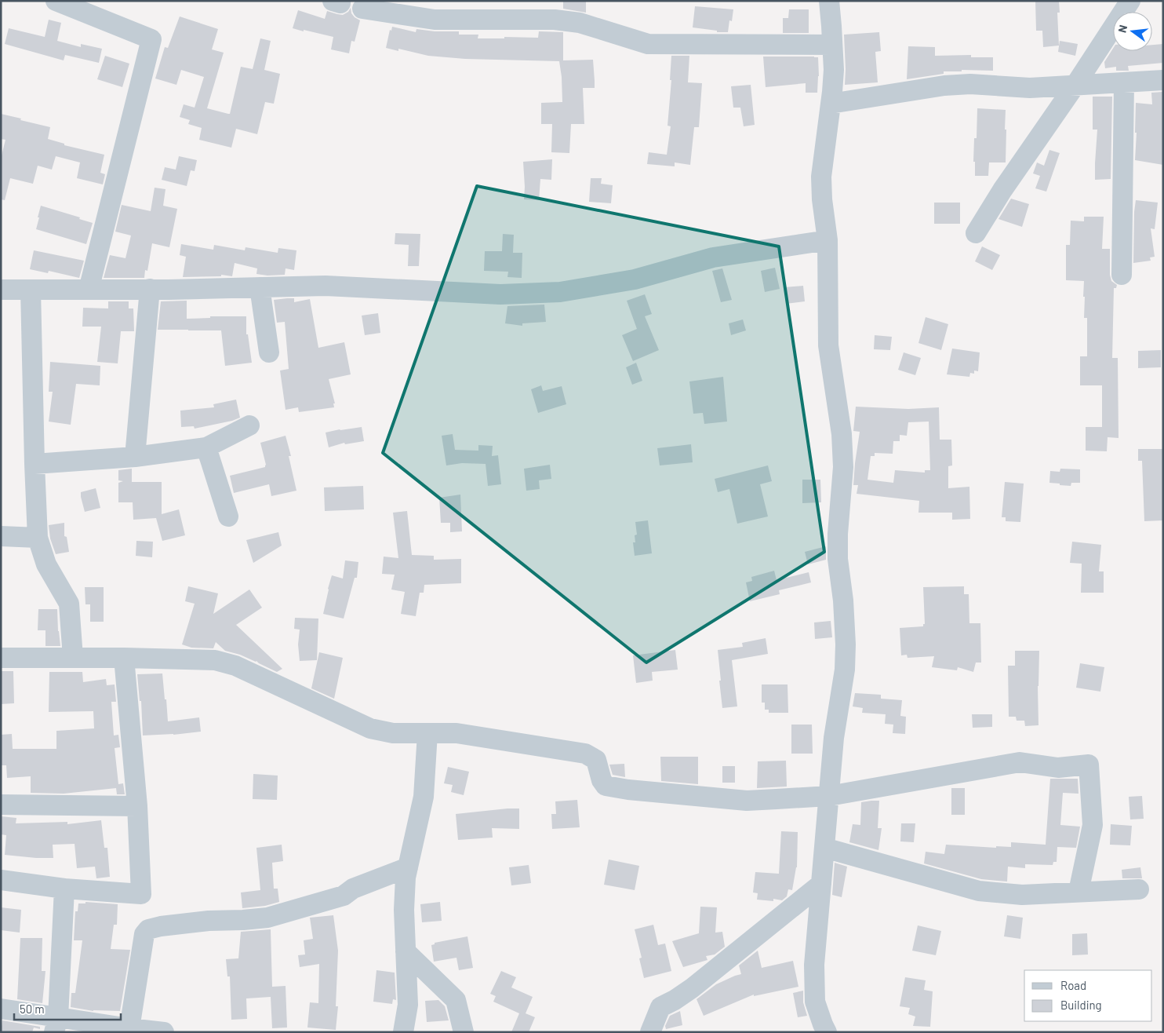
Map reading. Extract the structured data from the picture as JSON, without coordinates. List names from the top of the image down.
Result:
{
  "legend": ["Road", "Building"],
  "scale_bar": "50 m",
  "north": "left"
}
